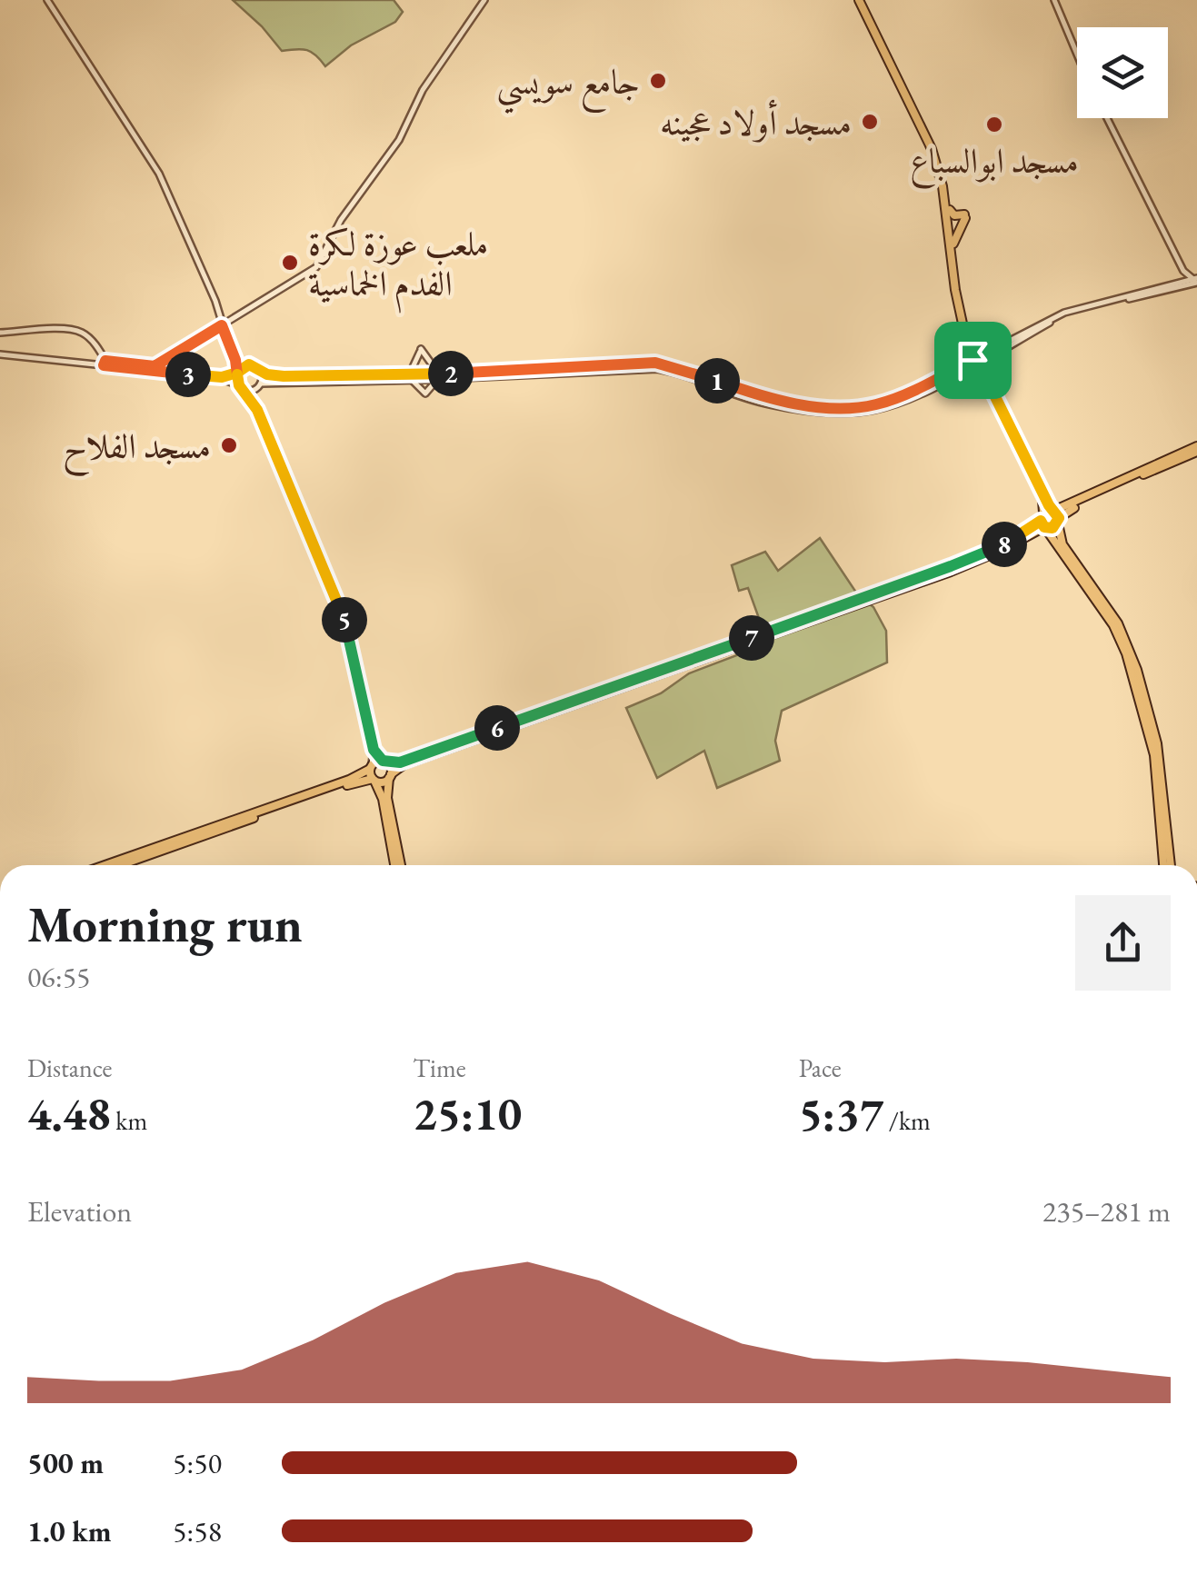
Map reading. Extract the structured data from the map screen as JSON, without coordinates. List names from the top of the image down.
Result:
{
  "places": [
    "جامع سويسي",
    "مسجد أولاد عجينه",
    "مسجد ابوالسباع",
    "ملعب عوزة لكرة الفدم الخماسية",
    "مسجد الفلاح"
  ],
  "page": {
    "pins": [
      "2",
      "3",
      "1",
      "8",
      "5",
      "7",
      "6"
    ],
    "heading": ["Morning run", "06:55"],
    "stats": [
      ["Distance", "4.48 km"],
      ["Time", "25:10"],
      ["Pace", "5:37 /km"]
    ],
    "chart": ["Elevation", "235–281 m"],
    "list": [
      {
        "name": "500 m",
        "note": "5:50"
      },
      {
        "name": "1.0 km",
        "note": "5:58"
      }
    ]
  }
}
